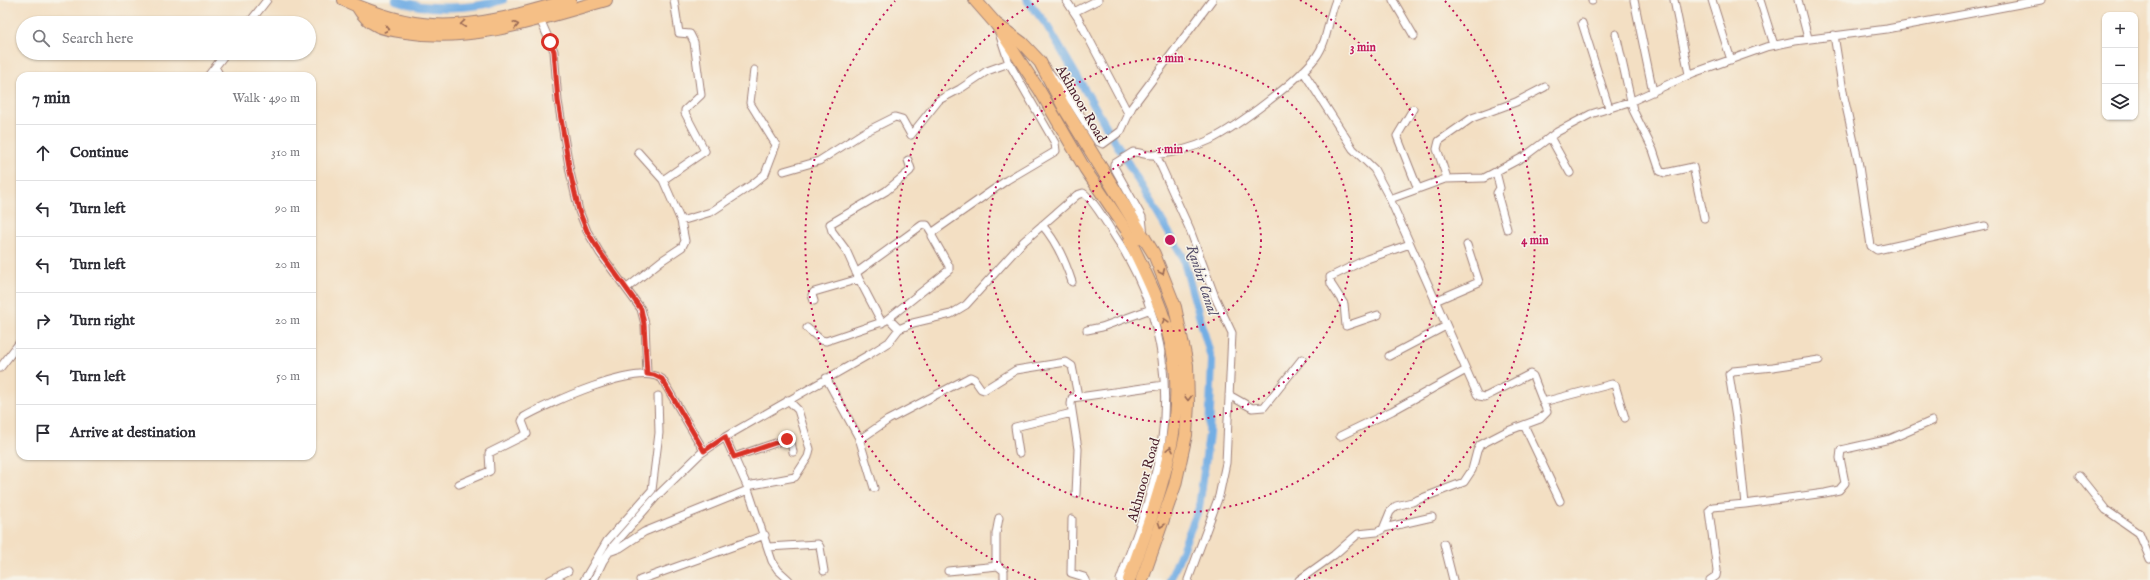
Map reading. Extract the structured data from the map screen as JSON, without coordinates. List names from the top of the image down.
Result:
{
  "streets": {
    "highway": ["Akhnoor Road"]
  },
  "water": ["Ranbir Canal"],
  "page": {
    "map_buttons": ["+", "−"],
    "search": "Search here",
    "heading": ["7 min", "Walk · 490 m"],
    "list": [
      ["Continue", "310 m"],
      ["Turn left", "90 m"],
      ["Turn left", "20 m"],
      ["Turn right", "20 m"],
      ["Turn left", "50 m"],
      "Arrive at destination"
    ]
  },
  "rings": [
    "3 min",
    "2 min",
    "1 min",
    "4 min"
  ]
}
